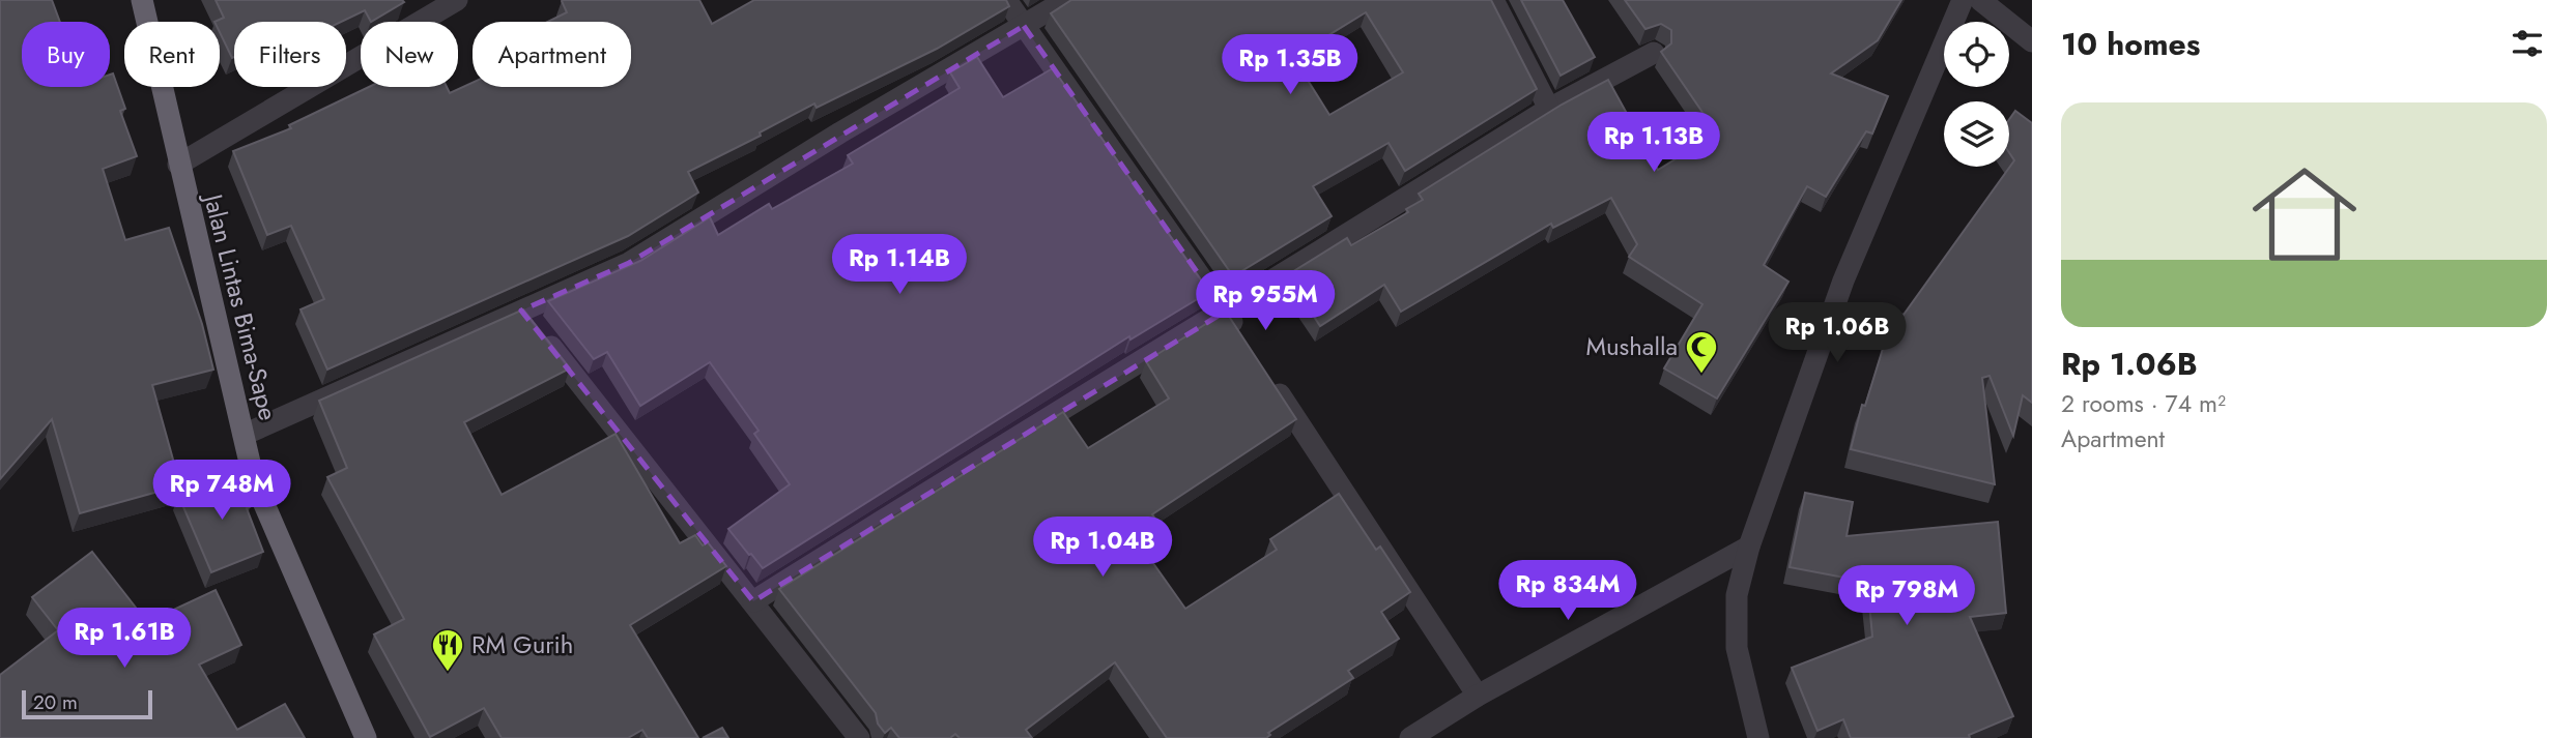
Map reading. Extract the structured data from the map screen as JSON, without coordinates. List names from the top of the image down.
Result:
{
  "streets": {
    "highway": ["Jalan Lintas Bima-Sape"]
  },
  "places": {
    "mosque": ["Mushalla"],
    "restaurant": ["RM Gurih"]
  },
  "scale_bar": "20 m",
  "page": {
    "heading": "10 homes",
    "chip": [
      "Buy",
      "Rent",
      "Filters",
      "New",
      "Apartment"
    ],
    "price": [
      "Rp 1.35B",
      "Rp 1.13B",
      "Rp 1.14B",
      "Rp 955M",
      "Rp 1.06B",
      "Rp 748M",
      "Rp 1.04B",
      "Rp 834M",
      "Rp 798M",
      "Rp 1.61B"
    ],
    "list": [
      {
        "name": "Rp 1.06B",
        "note": "2 rooms · 74 m² · Apartment"
      }
    ],
    "scale": "20 m"
  }
}
